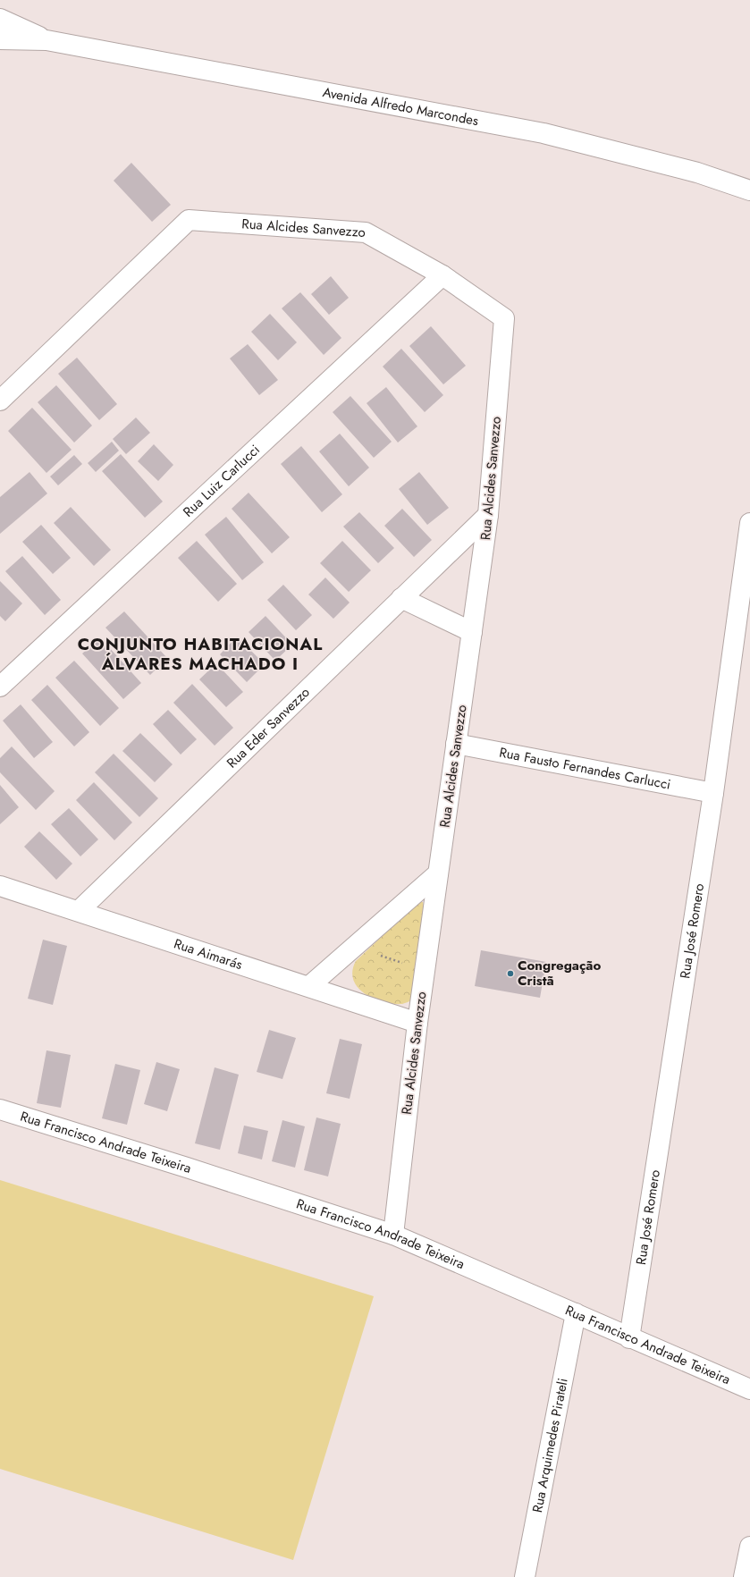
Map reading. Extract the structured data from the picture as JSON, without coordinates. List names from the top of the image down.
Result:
{
  "streets": {
    "street": [
      "Avenida Alfredo Marcondes",
      "Rua Alcides Sanvezzo",
      "Rua Luiz Carlucci",
      "Rua Eder Sanvezzo",
      "Rua Fausto Fernandes Carlucci",
      "Rua José Romero",
      "Rua Aimarás",
      "Rua Francisco Andrade Teixeira",
      "Rua Arquimedes Pirateli"
    ]
  },
  "crossings": [
    ["Rua Alcides Sanvezzo", "Rua Luiz Carlucci"],
    ["Rua Alcides Sanvezzo", "Rua Eder Sanvezzo"],
    ["Rua Alcides Sanvezzo", "Rua Fausto Fernandes Carlucci"],
    ["Rua Alcides Sanvezzo", "Rua Aimarás"],
    ["Rua Alcides Sanvezzo", "Rua Francisco Andrade Teixeira"],
    ["Rua Eder Sanvezzo", "Rua Aimarás"],
    ["Rua Fausto Fernandes Carlucci", "Rua José Romero"],
    ["Rua José Romero", "Rua Francisco Andrade Teixeira"],
    ["Rua Francisco Andrade Teixeira", "Rua Arquimedes Pirateli"]
  ],
  "districts": ["CONJUNTO HABITACIONAL ÁLVARES MACHADO I"],
  "places": ["Congregação Cristã"]
}
